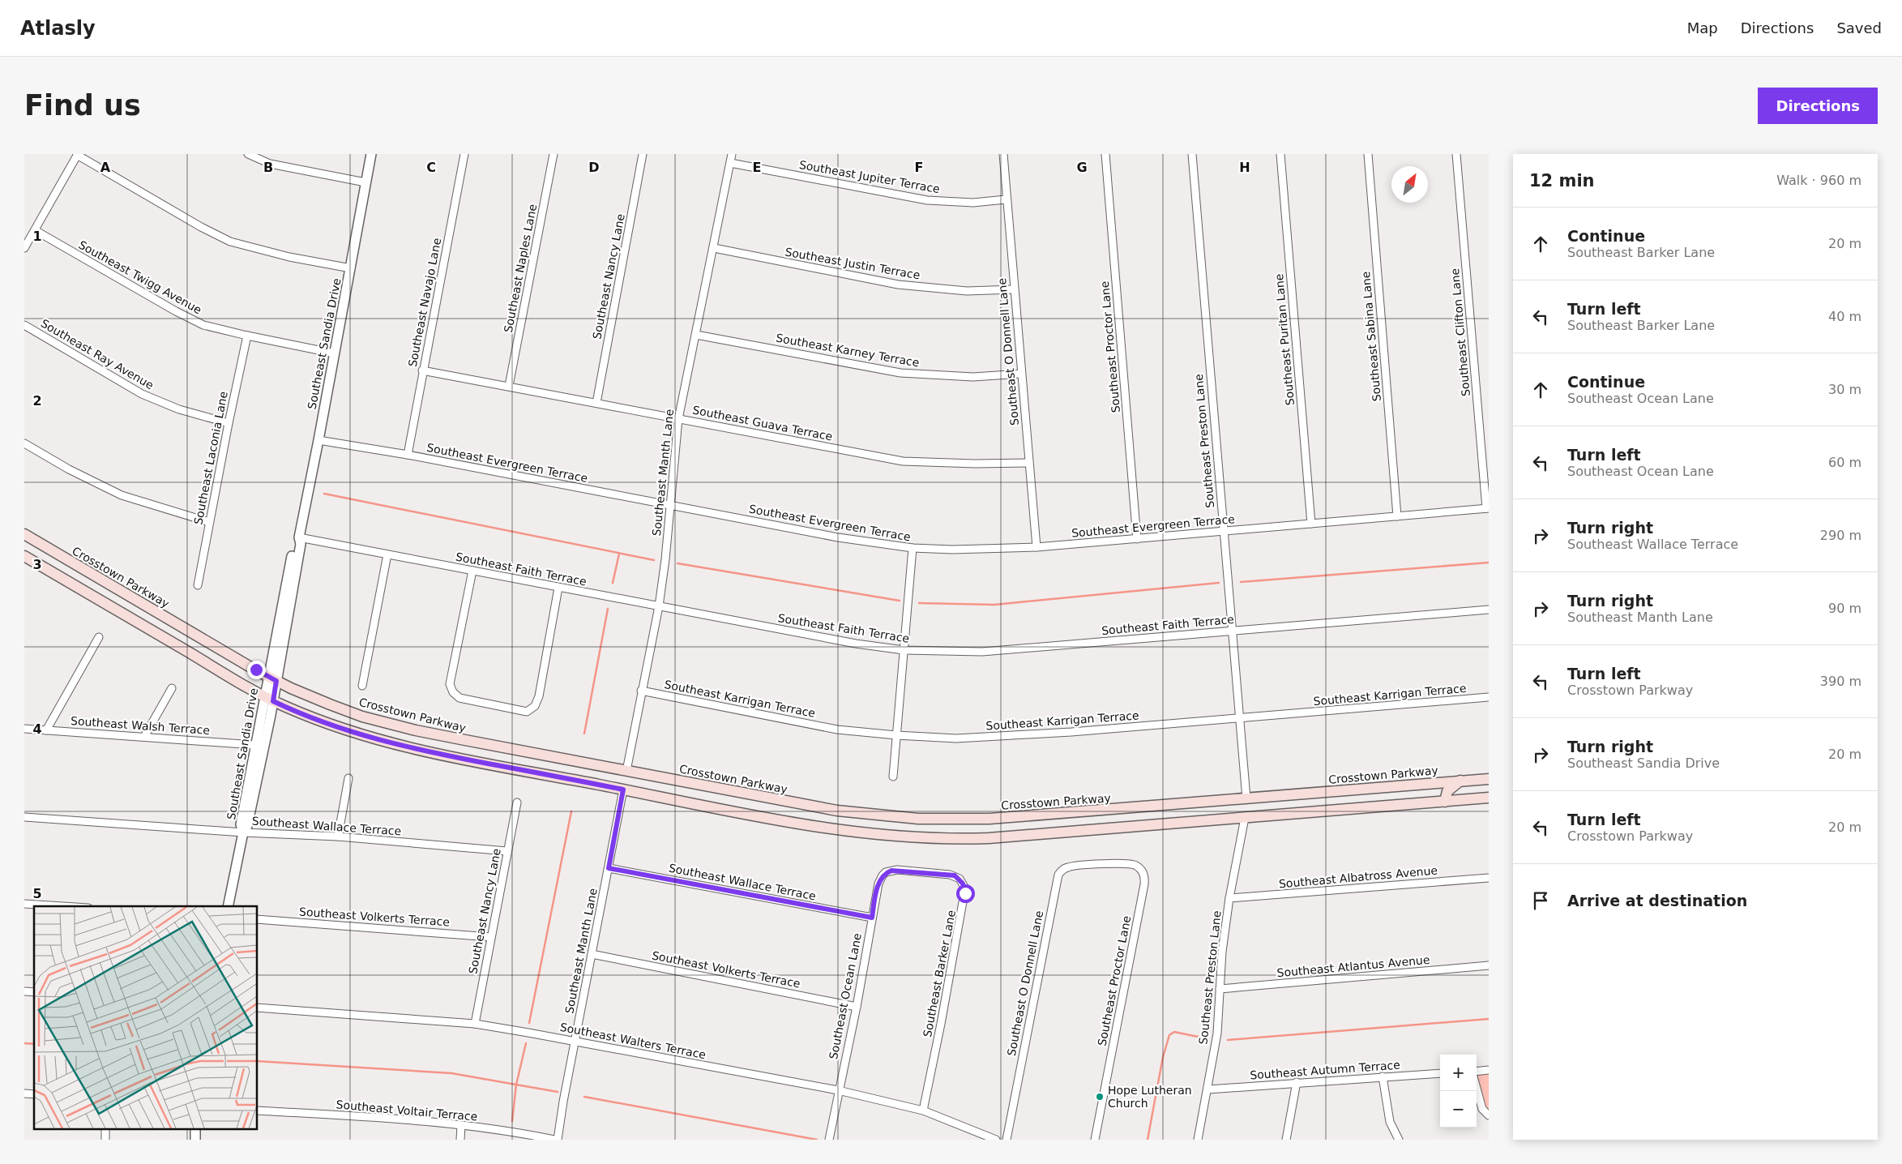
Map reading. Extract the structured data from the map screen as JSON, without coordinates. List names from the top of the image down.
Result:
{
  "streets": {
    "main road": ["Crosstown Parkway"],
    "street": [
      "Southeast Jupiter Terrace",
      "Southeast Justin Terrace",
      "Southeast Naples Lane",
      "Southeast Nancy Lane",
      "Southeast Twigg Avenue",
      "Southeast Navajo Lane",
      "Southeast Clifton Lane",
      "Southeast Sabina Lane",
      "Southeast Puritan Lane",
      "Southeast Sandia Drive",
      "Southeast Proctor Lane",
      "Southeast Karney Terrace",
      "Southeast O Donnell Lane",
      "Southeast Ray Avenue",
      "Southeast Guava Terrace",
      "Southeast Preston Lane",
      "Southeast Laconia Lane",
      "Southeast Evergreen Terrace",
      "Southeast Manth Lane",
      "Southeast Faith Terrace",
      "Southeast Karrigan Terrace",
      "Southeast Walsh Terrace",
      "Southeast Wallace Terrace",
      "Southeast Albatross Avenue",
      "Southeast Volkerts Terrace",
      "Southeast Atlantus Avenue",
      "Southeast Barker Lane",
      "Southeast Ocean Lane",
      "Southeast Walters Terrace",
      "Southeast Autumn Terrace",
      "Southeast Voltair Terrace"
    ]
  },
  "crossings": [
    ["Southeast Jupiter Terrace", "Southeast O Donnell Lane"],
    ["Southeast Jupiter Terrace", "Southeast Manth Lane"],
    ["Southeast Justin Terrace", "Southeast O Donnell Lane"],
    ["Southeast Justin Terrace", "Southeast Manth Lane"],
    ["Southeast Naples Lane", "Southeast Guava Terrace"],
    ["Southeast Nancy Lane", "Southeast Guava Terrace"],
    ["Southeast Nancy Lane", "Southeast Wallace Terrace"],
    ["Southeast Nancy Lane", "Southeast Volkerts Terrace"],
    ["Southeast Nancy Lane", "Southeast Walters Terrace"],
    ["Southeast Twigg Avenue", "Southeast Sandia Drive"],
    ["Southeast Twigg Avenue", "Southeast Laconia Lane"],
    ["Southeast Navajo Lane", "Southeast Guava Terrace"],
    ["Southeast Navajo Lane", "Southeast Evergreen Terrace"],
    ["Southeast Clifton Lane", "Southeast Evergreen Terrace"],
    ["Southeast Sabina Lane", "Southeast Evergreen Terrace"],
    ["Southeast Puritan Lane", "Southeast Evergreen Terrace"],
    ["Southeast Sandia Drive", "Southeast Evergreen Terrace"],
    ["Southeast Sandia Drive", "Southeast Faith Terrace"],
    ["Southeast Sandia Drive", "Crosstown Parkway"],
    ["Southeast Sandia Drive", "Southeast Walsh Terrace"],
    ["Southeast Sandia Drive", "Southeast Wallace Terrace"],
    ["Southeast Proctor Lane", "Southeast O Donnell Lane"],
    ["Southeast Proctor Lane", "Southeast Evergreen Terrace"],
    ["Southeast Karney Terrace", "Southeast O Donnell Lane"],
    ["Southeast Karney Terrace", "Southeast Manth Lane"],
    ["Southeast O Donnell Lane", "Southeast Guava Terrace"],
    ["Southeast O Donnell Lane", "Southeast Evergreen Terrace"],
    ["Southeast Ray Avenue", "Southeast Laconia Lane"],
    ["Southeast Guava Terrace", "Southeast Manth Lane"],
    ["Southeast Preston Lane", "Southeast Evergreen Terrace"],
    ["Southeast Preston Lane", "Southeast Faith Terrace"],
    ["Southeast Preston Lane", "Crosstown Parkway"],
    ["Southeast Preston Lane", "Southeast Karrigan Terrace"],
    ["Southeast Preston Lane", "Southeast Albatross Avenue"],
    ["Southeast Preston Lane", "Southeast Atlantus Avenue"],
    ["Southeast Preston Lane", "Southeast Autumn Terrace"],
    ["Southeast Evergreen Terrace", "Southeast Manth Lane"],
    ["Southeast Manth Lane", "Southeast Faith Terrace"],
    ["Southeast Manth Lane", "Crosstown Parkway"],
    ["Southeast Manth Lane", "Southeast Karrigan Terrace"],
    ["Southeast Manth Lane", "Southeast Wallace Terrace"],
    ["Southeast Manth Lane", "Southeast Volkerts Terrace"],
    ["Southeast Manth Lane", "Southeast Walters Terrace"],
    ["Southeast Wallace Terrace", "Southeast Ocean Lane"],
    ["Southeast Volkerts Terrace", "Southeast Ocean Lane"],
    ["Southeast Barker Lane", "Southeast Ocean Lane"],
    ["Southeast Barker Lane", "Southeast Walters Terrace"],
    ["Southeast Ocean Lane", "Southeast Walters Terrace"]
  ],
  "places": ["Hope Lutheran Church"],
  "north": "top right",
  "page": {
    "header": "Atlasly",
    "nav": ["Map", "Directions", "Saved"],
    "buttons": "Directions",
    "title": "Find us",
    "heading": ["12 min", "Walk · 960 m"],
    "list": [
      ["Continue", "Southeast Barker Lane", "20 m"],
      ["Turn left", "Southeast Barker Lane", "40 m"],
      ["Continue", "Southeast Ocean Lane", "30 m"],
      ["Turn left", "Southeast Ocean Lane", "60 m"],
      ["Turn right", "Southeast Wallace Terrace", "290 m"],
      ["Turn right", "Southeast Manth Lane", "90 m"],
      ["Turn left", "Crosstown Parkway", "390 m"],
      ["Turn right", "Southeast Sandia Drive", "20 m"],
      ["Turn left", "Crosstown Parkway", "20 m"],
      "Arrive at destination"
    ],
    "map_buttons": ["+", "−"]
  },
  "grid": {
    "columns": [
      "A",
      "B",
      "C",
      "D",
      "E",
      "F",
      "G",
      "H"
    ],
    "rows": [
      "1",
      "2",
      "3",
      "4",
      "5"
    ]
  }
}
